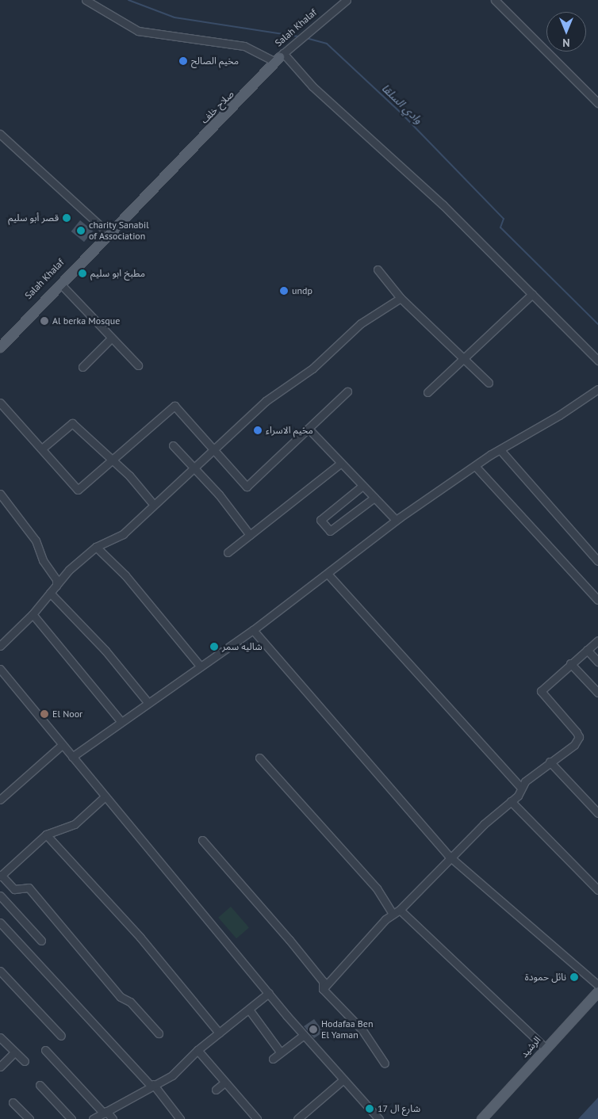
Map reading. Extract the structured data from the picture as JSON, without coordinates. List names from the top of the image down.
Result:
{
  "streets": {
    "main road": ["Salah Khalaf", "صلاح خلف", "الرشيد"]
  },
  "crossings": [
    ["Salah Khalaf", "صلاح خلف"]
  ],
  "water": ["وادي السلقا"],
  "places": [
    "مخيم الصالح",
    "قصر أبو سليم",
    "charity Sanabil of Association",
    "مطبخ ابو سليم",
    "undp",
    "Al berka Mosque",
    "مخيم الاسراء",
    "شاليه سمر",
    "El Noor",
    "نائل حمودة",
    "Hodafaa Ben El Yaman",
    "شارع ال 17"
  ],
  "north": "bottom"
}
